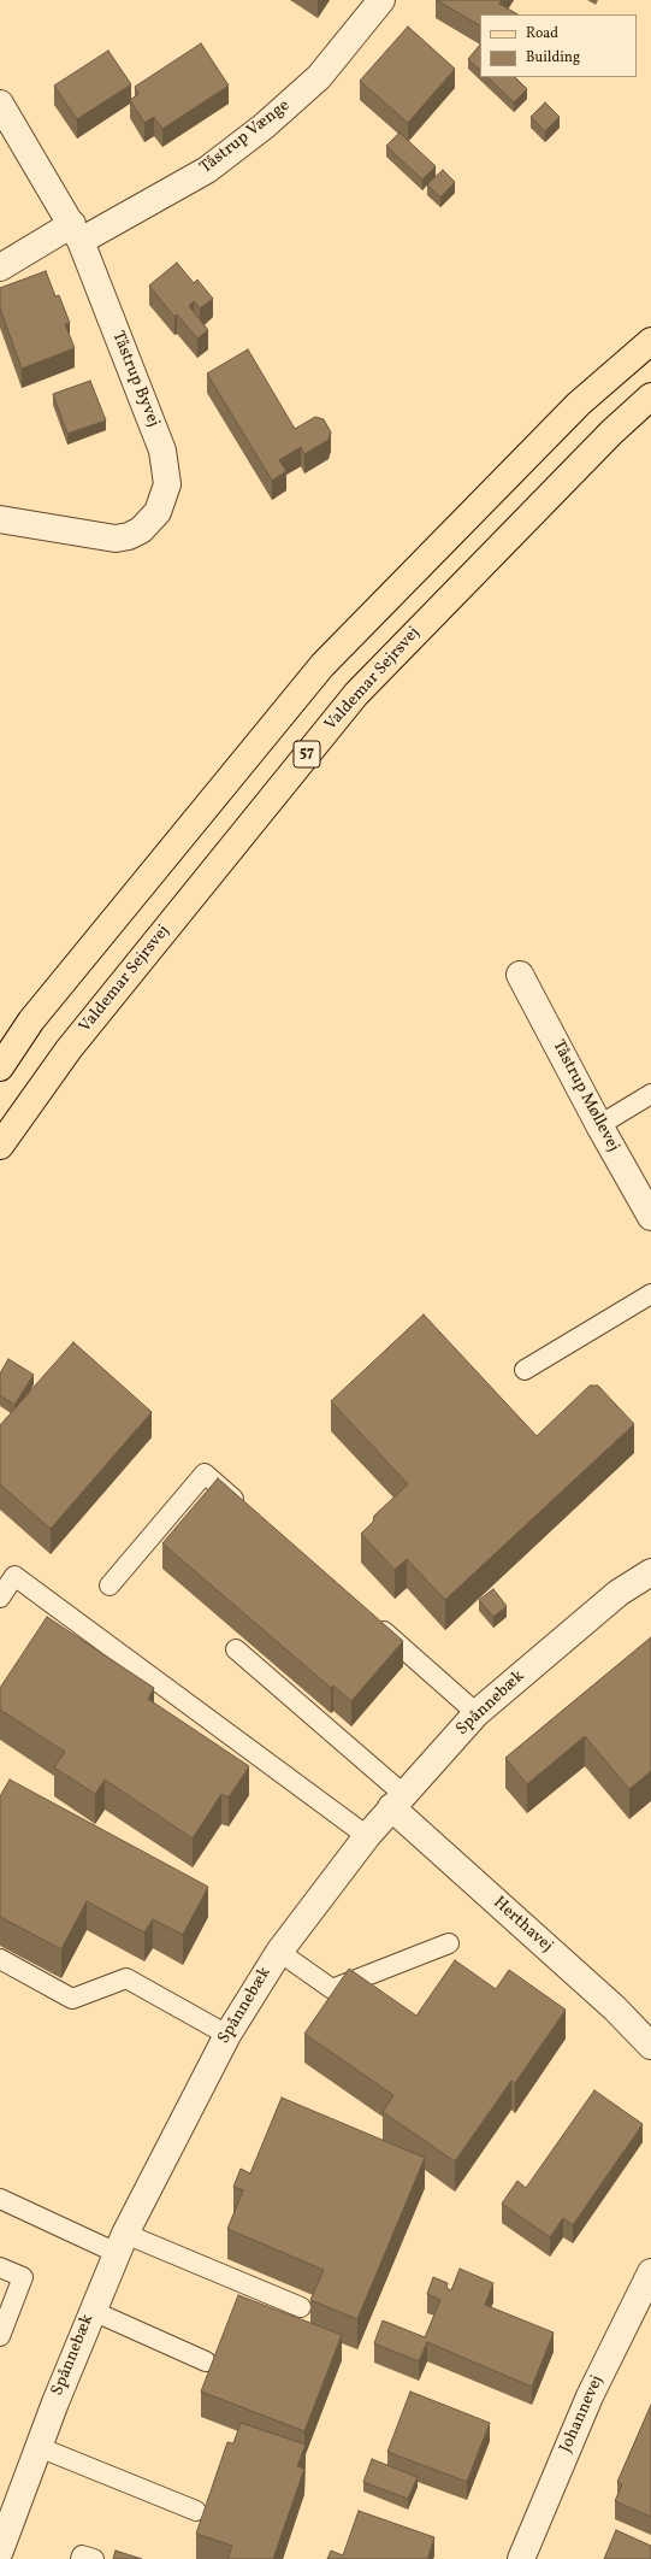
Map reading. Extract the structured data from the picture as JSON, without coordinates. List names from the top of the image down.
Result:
{
  "streets": {
    "main road": ["Valdemar Sejrsvej", "57"],
    "street": [
      "Tåstrup Vænge",
      "Tåstrup Byvej",
      "Tåstrup Møllevej",
      "Spånnebæk",
      "Herthavej",
      "Johannevej"
    ]
  },
  "crossings": [
    ["Tåstrup Vænge", "Tåstrup Byvej"],
    ["Spånnebæk", "Herthavej"]
  ],
  "legend": ["Road", "Building"]
}
